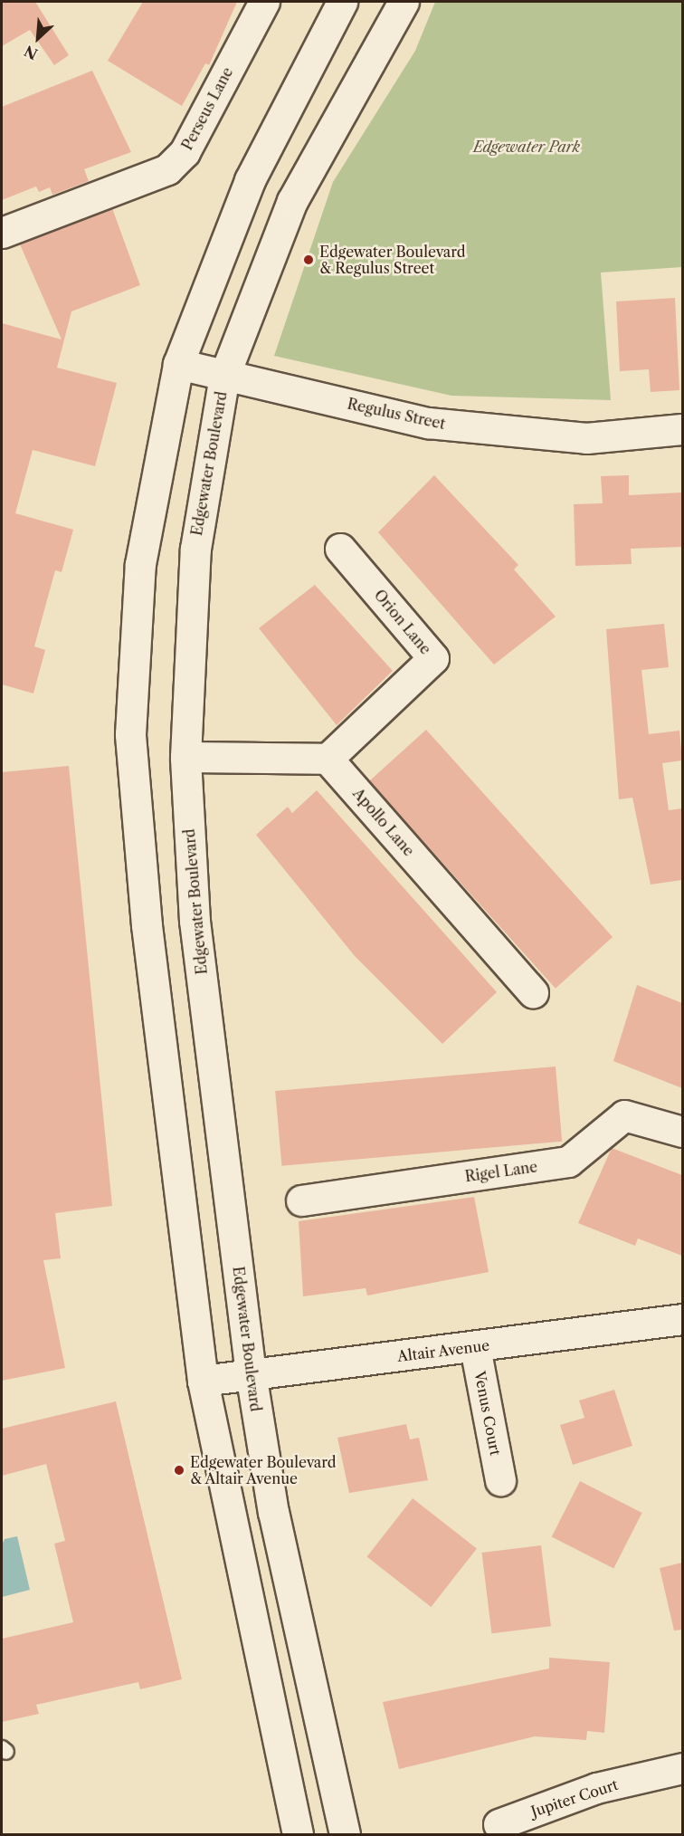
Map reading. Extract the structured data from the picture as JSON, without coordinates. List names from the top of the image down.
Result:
{
  "streets": {
    "main road": [
      "Perseus Lane",
      "Regulus Street",
      "Edgewater Boulevard",
      "Orion Lane",
      "Apollo Lane",
      "Rigel Lane",
      "Altair Avenue",
      "Venus Court",
      "Jupiter Court"
    ]
  },
  "crossings": [
    ["Regulus Street", "Edgewater Boulevard"],
    ["Edgewater Boulevard", "Altair Avenue"],
    ["Orion Lane", "Apollo Lane"],
    ["Altair Avenue", "Venus Court"]
  ],
  "parks": ["Edgewater Park"],
  "places": ["Edgewater Boulevard & Regulus Street", "Edgewater Boulevard & Altair Avenue"],
  "north": "bottom left"
}
